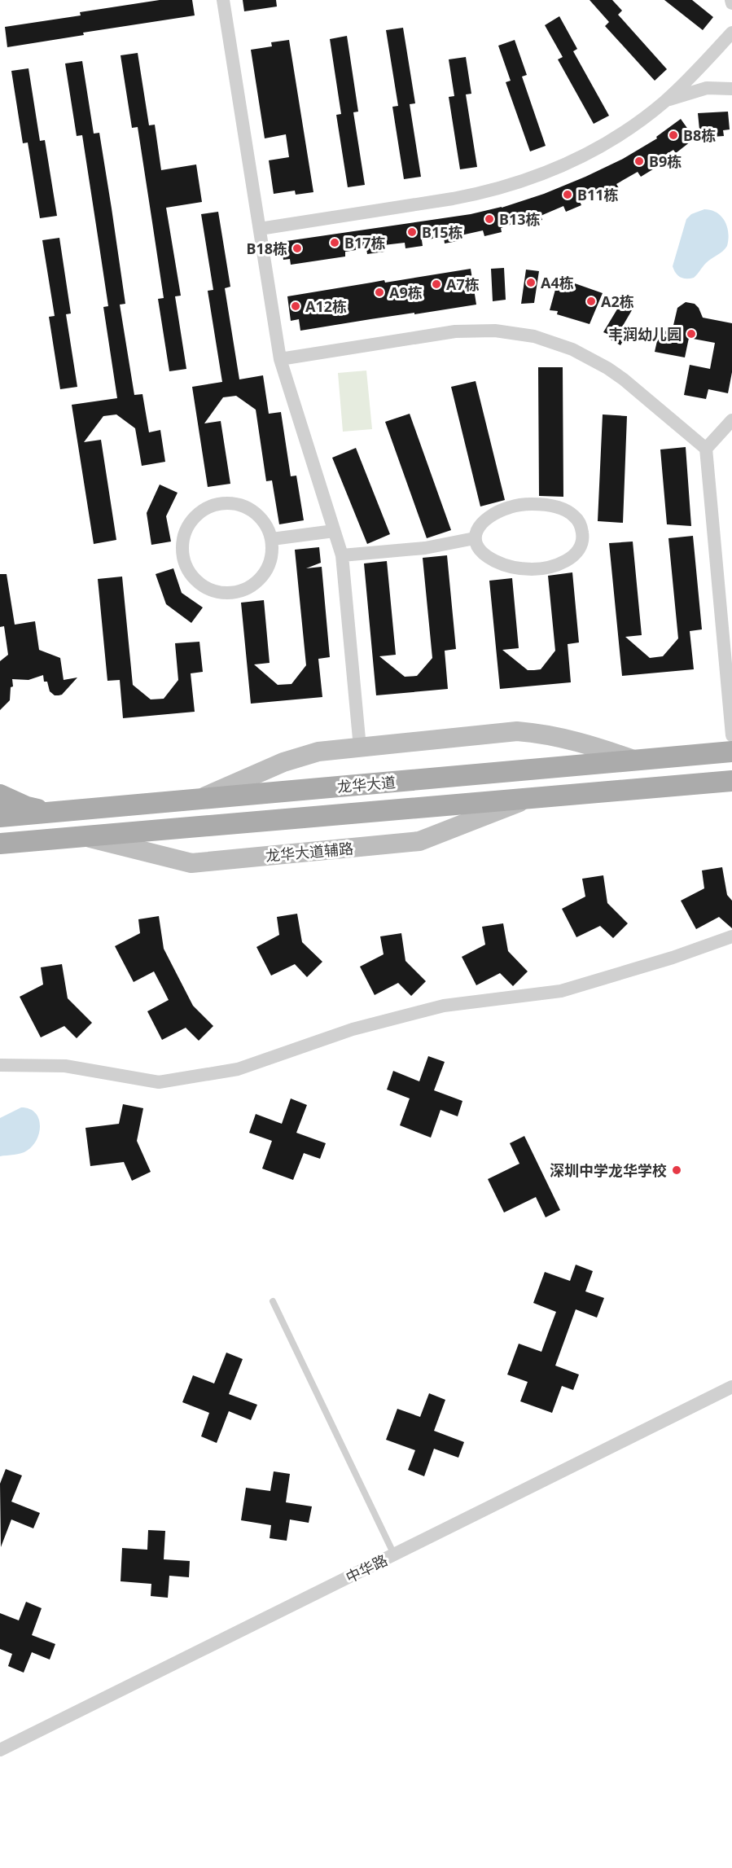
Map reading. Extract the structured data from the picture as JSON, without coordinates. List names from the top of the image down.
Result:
{
  "streets": {
    "main road": ["龙华大道", "龙华大道辅路"],
    "street": ["中华路"]
  },
  "crossings": [
    ["龙华大道", "龙华大道辅路"]
  ],
  "places": [
    "B8栋",
    "B9栋",
    "B11栋",
    "B13栋",
    "B15栋",
    "B17栋",
    "B18栋",
    "A4栋",
    "A7栋",
    "A9栋",
    "A2栋",
    "A12栋",
    "丰润幼儿园",
    "深圳中学龙华学校"
  ]
}
